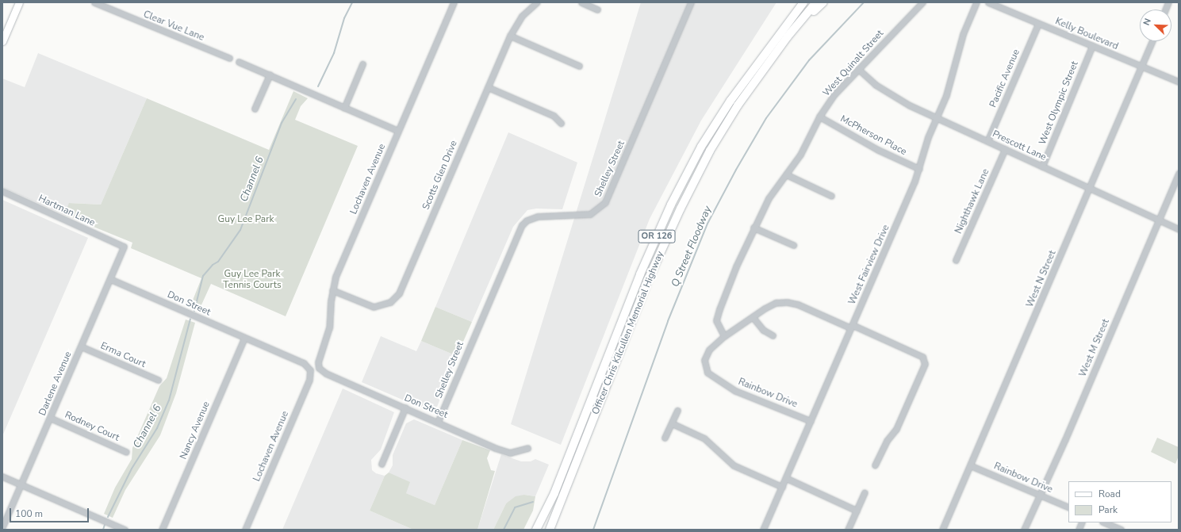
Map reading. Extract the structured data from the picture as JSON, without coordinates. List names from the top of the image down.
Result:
{
  "streets": {
    "highway": ["OR 126", "Officer Chris Kilcullen Memorial Highway"],
    "street": [
      "Clear Vue Lane",
      "Kelly Boulevard",
      "West Quinalt Street",
      "Pacific Avenue",
      "West Olympic Street",
      "McPherson Place",
      "Prescott Lane",
      "Shelley Street",
      "Scotts Glen Drive",
      "Lochaven Avenue",
      "Nighthawk Lane",
      "Hartman Lane",
      "West Fairview Drive",
      "West N Street",
      "Don Street",
      "West M Street",
      "Erma Court",
      "Darlene Avenue",
      "Rainbow Drive",
      "Rodney Court",
      "Nancy Avenue"
    ]
  },
  "crossings": [
    ["Kelly Boulevard", "Pacific Avenue"],
    ["Kelly Boulevard", "West Olympic Street"],
    ["Kelly Boulevard", "West N Street"],
    ["West Quinalt Street", "McPherson Place"],
    ["West Quinalt Street", "Prescott Lane"],
    ["West Quinalt Street", "Rainbow Drive"],
    ["Pacific Avenue", "Prescott Lane"],
    ["West Olympic Street", "Prescott Lane"],
    ["McPherson Place", "West Fairview Drive"],
    ["Prescott Lane", "Nighthawk Lane"],
    ["Prescott Lane", "West Fairview Drive"],
    ["Prescott Lane", "West N Street"],
    ["Prescott Lane", "West M Street"],
    ["Shelley Street", "Don Street"],
    ["Scotts Glen Drive", "Lochaven Avenue"],
    ["Lochaven Avenue", "Don Street"],
    ["Hartman Lane", "Darlene Avenue"],
    ["West Fairview Drive", "Rainbow Drive"],
    ["West N Street", "Rainbow Drive"],
    ["Don Street", "Darlene Avenue"],
    ["Don Street", "Nancy Avenue"],
    ["West M Street", "Rainbow Drive"],
    ["Erma Court", "Darlene Avenue"],
    ["Darlene Avenue", "Rodney Court"]
  ],
  "water": ["Channel 6", "Q Street Floodway"],
  "parks": ["Guy Lee Park", "Guy Lee Park Tennis Courts"],
  "legend": ["Road", "Park"],
  "scale_bar": "100 m",
  "north": "top left"
}
